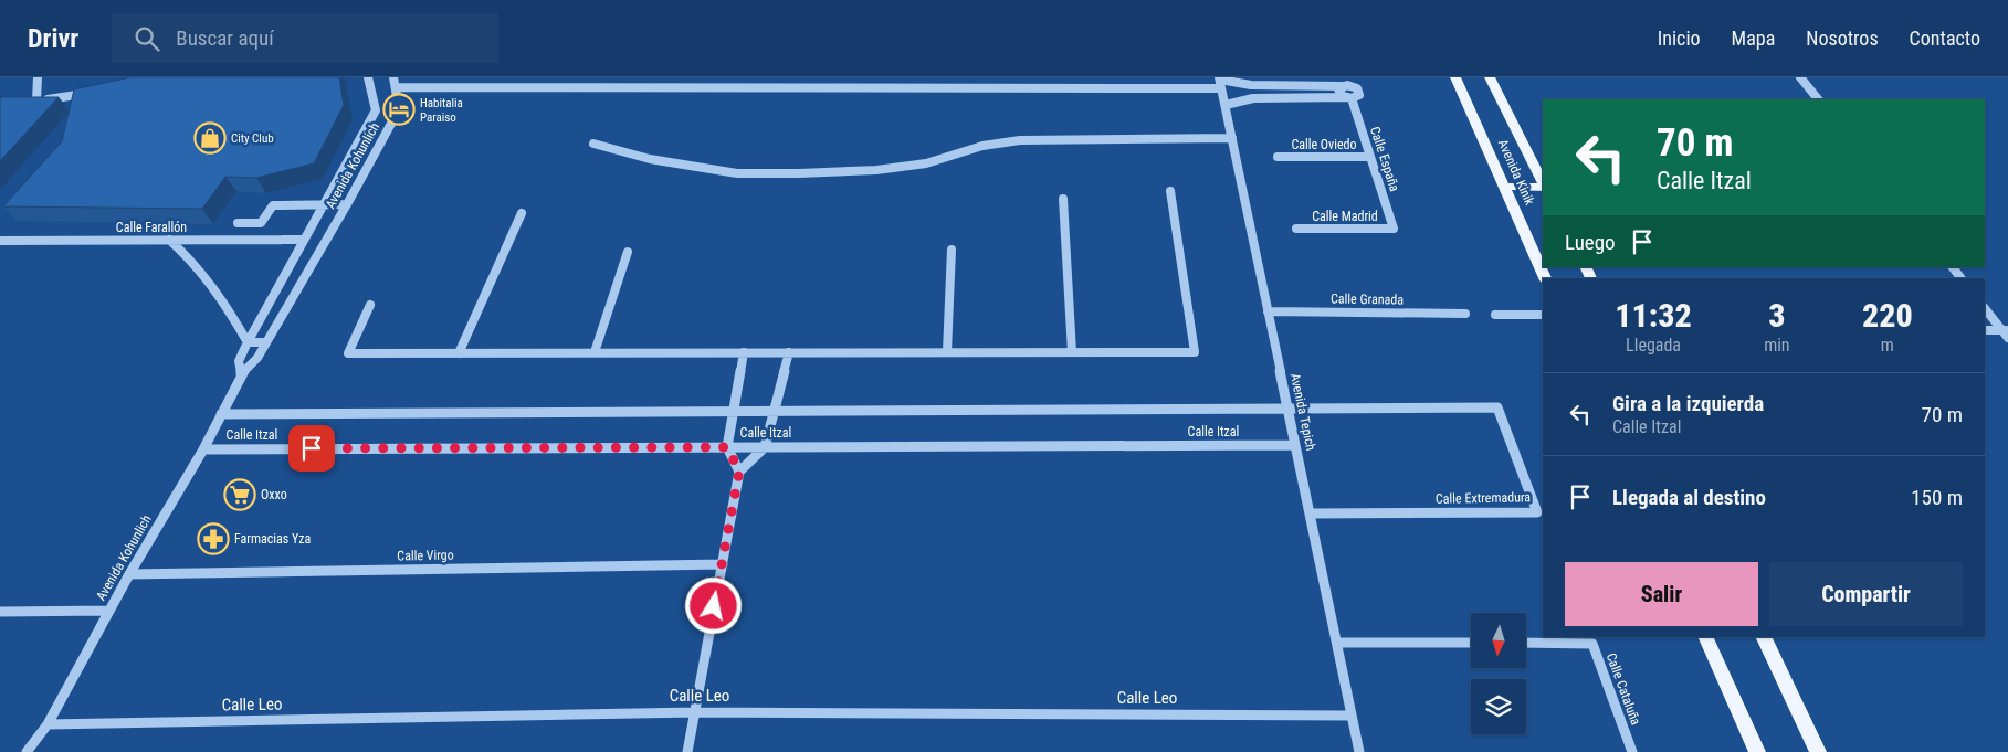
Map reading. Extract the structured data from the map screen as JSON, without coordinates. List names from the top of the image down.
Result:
{
  "streets": {
    "main road": ["Avenida Kinik"],
    "street": [
      "Calle Oviedo",
      "Calle España",
      "Avenida Kohunlich",
      "Calle Madrid",
      "Calle Farallón",
      "Calle Granada",
      "Avenida Tepich",
      "Calle Itzal",
      "Calle Extremadura",
      "Calle Virgo",
      "Calle Cataluña",
      "Calle Leo"
    ]
  },
  "crossings": [
    ["Calle Oviedo", "Calle España"],
    ["Calle España", "Calle Madrid"],
    ["Avenida Kohunlich", "Calle Farallón"],
    ["Avenida Kohunlich", "Calle Itzal"],
    ["Avenida Kohunlich", "Calle Virgo"],
    ["Avenida Kohunlich", "Calle Leo"],
    ["Calle Granada", "Avenida Tepich"],
    ["Avenida Tepich", "Calle Itzal"],
    ["Avenida Tepich", "Calle Extremadura"],
    ["Avenida Tepich", "Calle Leo"],
    ["Calle Itzal", "Calle Extremadura"]
  ],
  "places": {
    "hotel": ["Habitalia Paraiso"],
    "shop": ["City Club"],
    "supermarket": ["Oxxo"],
    "pharmacy": ["Farmacias Yza"]
  },
  "north": "bottom",
  "page": {
    "header": "Drivr",
    "search": "Buscar aquí",
    "nav": [
      "Inicio",
      "Mapa",
      "Nosotros",
      "Contacto"
    ],
    "turn": ["70 m", "Calle Itzal"],
    "then": "Luego",
    "eta": [
      "11:32",
      "Llegada",
      "3",
      "min",
      "220",
      "m"
    ],
    "list": [
      {
        "name": "Gira a la izquierda",
        "note": "Calle Itzal",
        "value": "70 m"
      },
      {
        "name": "Llegada al destino",
        "value": "150 m"
      }
    ],
    "buttons": ["Salir", "Compartir"]
  }
}
